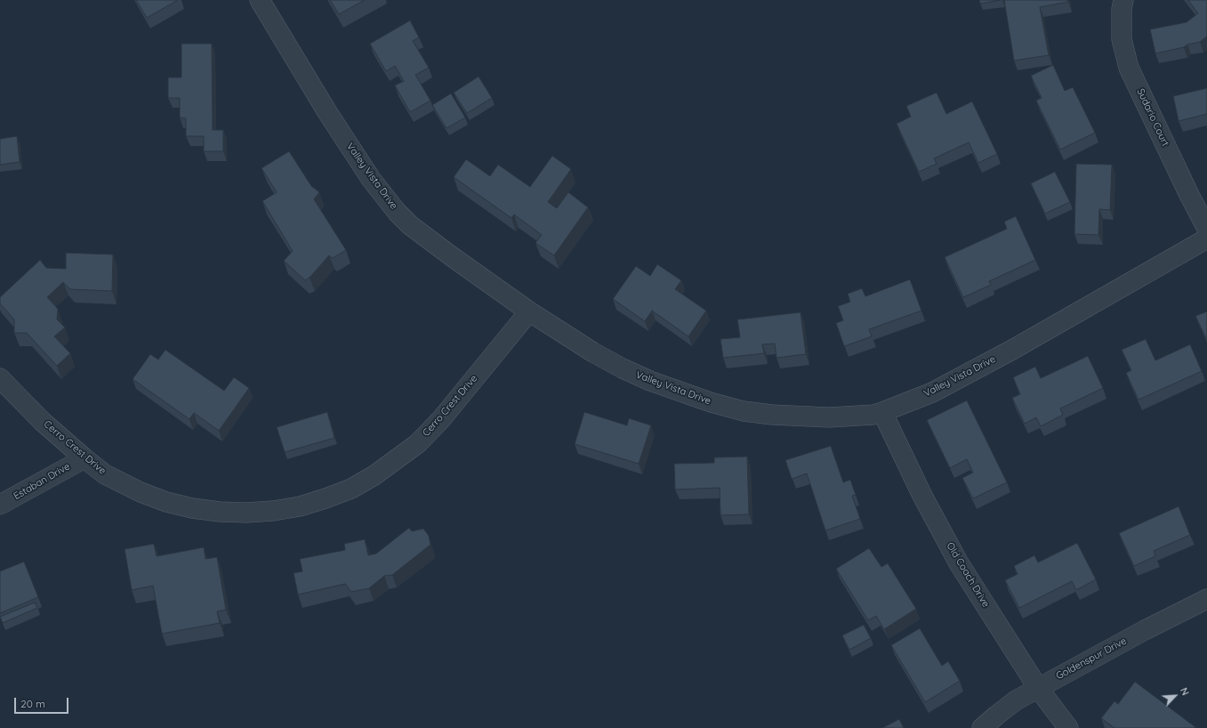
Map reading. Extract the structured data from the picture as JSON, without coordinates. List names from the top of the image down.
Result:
{
  "streets": {
    "street": [
      "Sudario Court",
      "Valley Vista Drive",
      "Cerro Crest Drive",
      "Estaban Drive",
      "Old Coach Drive",
      "Goldenspur Drive"
    ]
  },
  "crossings": [
    ["Valley Vista Drive", "Cerro Crest Drive"],
    ["Valley Vista Drive", "Old Coach Drive"],
    ["Cerro Crest Drive", "Estaban Drive"],
    ["Old Coach Drive", "Goldenspur Drive"]
  ],
  "scale_bar": "20 m",
  "north": "top right"
}
